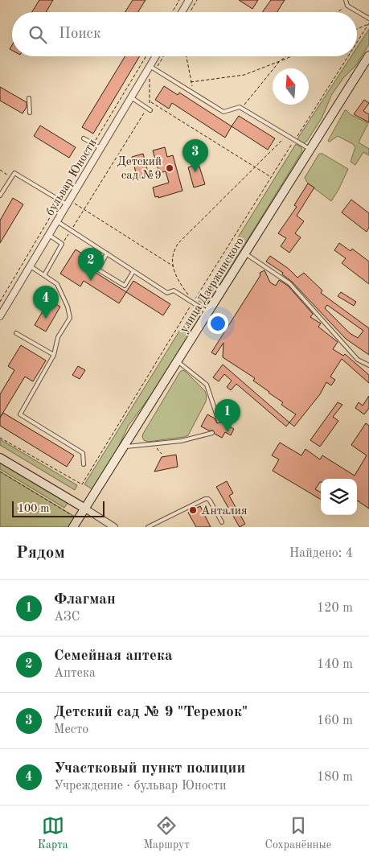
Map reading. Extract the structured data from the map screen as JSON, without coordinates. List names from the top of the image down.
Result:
{
  "streets": {
    "main road": ["улица Дзержинского"],
    "street": ["бульвар Юности"]
  },
  "places": ["Детский сад №9", "Анталия"],
  "scale_bar": "100 m",
  "north": "top",
  "page": {
    "search": "Поиск",
    "pins": [
      "3",
      "2",
      "4",
      "1"
    ],
    "scale": "100 m",
    "heading": ["Рядом", "Найдено: 4"],
    "list": [
      {
        "mark": "1",
        "name": "Флагман",
        "note": "АЗС",
        "value": "120 m"
      },
      {
        "mark": "2",
        "name": "Семейная аптека",
        "note": "Аптека",
        "value": "140 m"
      },
      {
        "mark": "3",
        "name": "Детский сад № 9 \"Теремок\"",
        "note": "Место",
        "value": "160 m"
      },
      {
        "mark": "4",
        "name": "Участковый пункт полиции",
        "note": "Учреждение · бульвар Юности",
        "value": "180 m"
      }
    ],
    "nav": ["Карта", "Маршрут", "Сохранённые"]
  }
}
